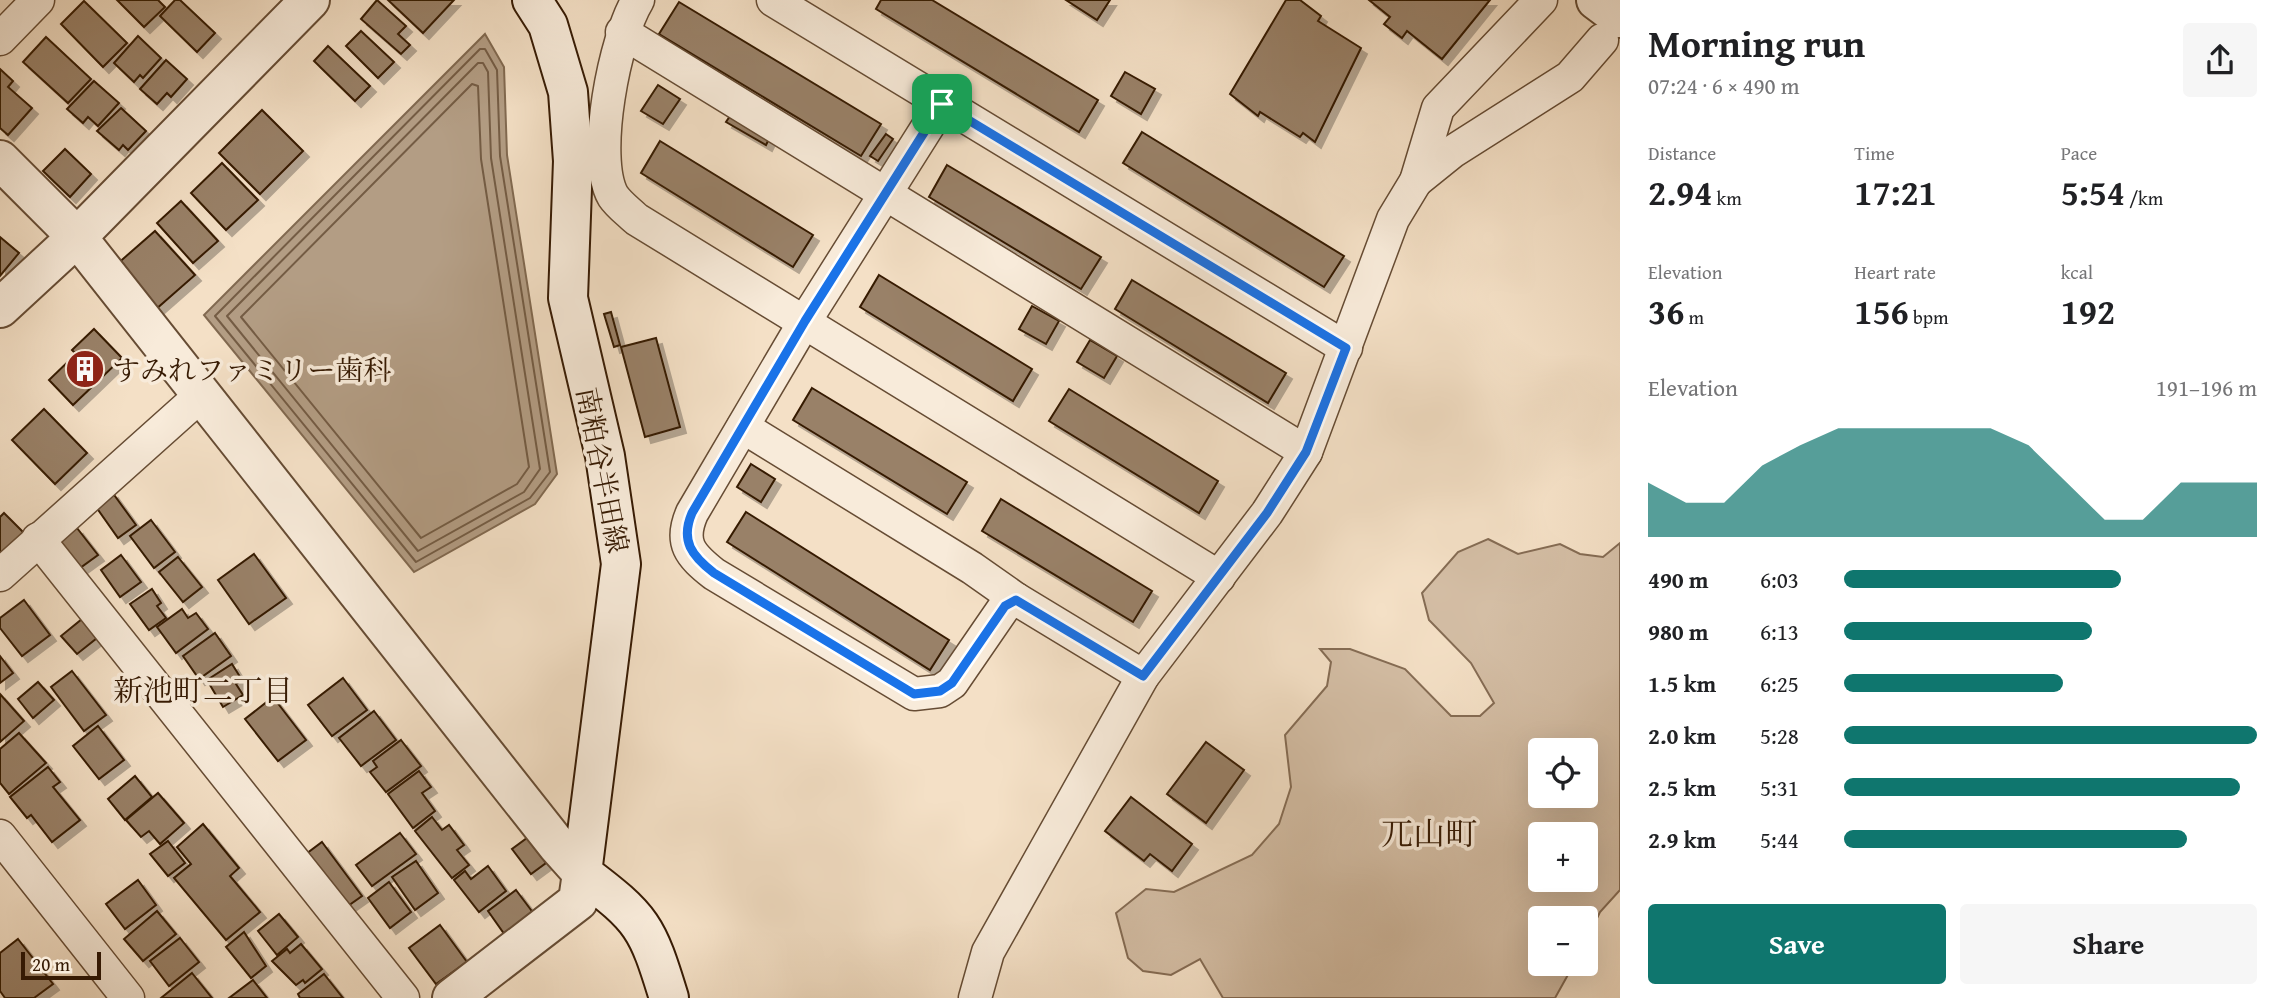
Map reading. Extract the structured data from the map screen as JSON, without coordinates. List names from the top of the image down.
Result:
{
  "streets": {
    "street": ["南粕谷半田線"]
  },
  "districts": ["新池町二丁目", "兀山町"],
  "places": {
    "building": ["すみれファミリー歯科"]
  },
  "scale_bar": "20 m",
  "page": {
    "heading": ["Morning run", "07:24 · 6 × 490 m"],
    "stats": [
      ["Distance", "2.94 km"],
      ["Time", "17:21"],
      ["Pace", "5:54 /km"],
      ["Elevation", "36 m"],
      ["Heart rate", "156 bpm"],
      ["kcal", "192"]
    ],
    "chart": ["Elevation", "191–196 m"],
    "list": [
      {
        "name": "490 m",
        "note": "6:03"
      },
      {
        "name": "980 m",
        "note": "6:13"
      },
      {
        "name": "1.5 km",
        "note": "6:25"
      },
      {
        "name": "2.0 km",
        "note": "5:28"
      },
      {
        "name": "2.5 km",
        "note": "5:31"
      },
      {
        "name": "2.9 km",
        "note": "5:44"
      }
    ],
    "map_buttons": ["+", "−"],
    "buttons": ["Save", "Share"],
    "scale": "20 m"
  }
}
